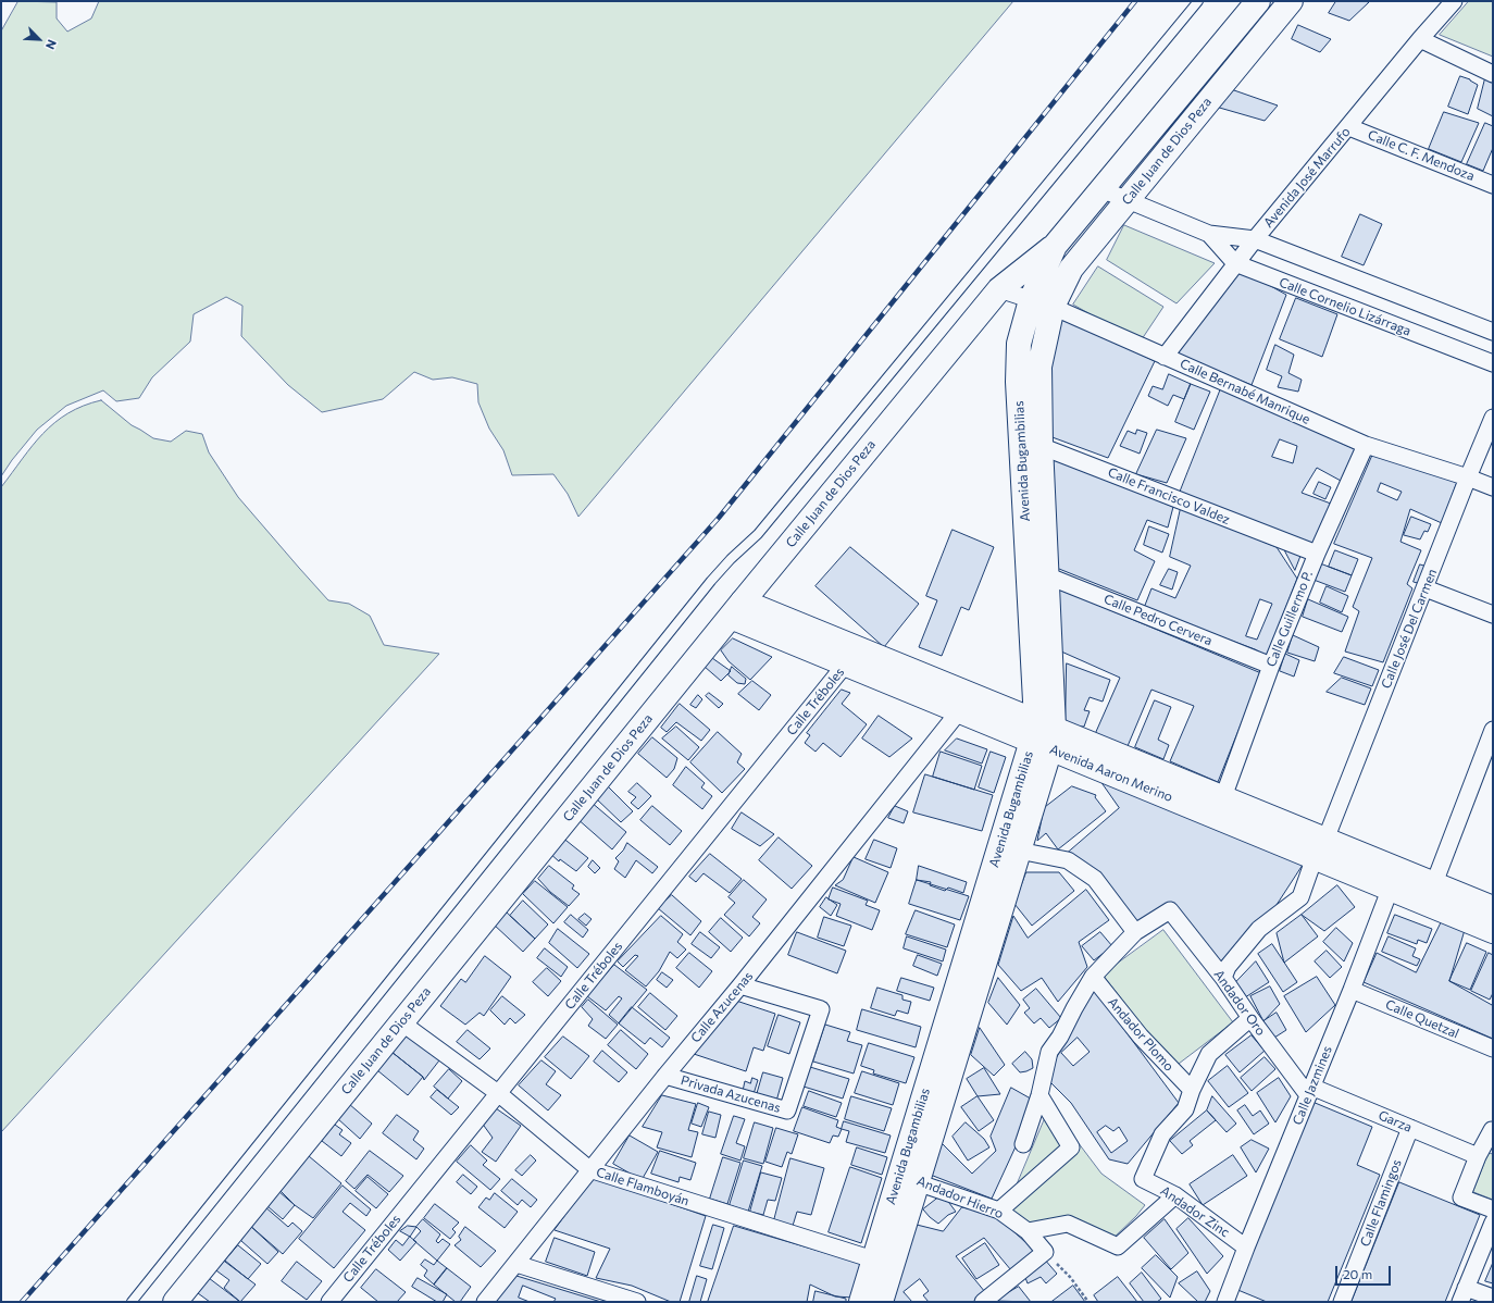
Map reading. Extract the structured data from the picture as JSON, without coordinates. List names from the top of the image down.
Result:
{
  "streets": {
    "main road": ["Calle Juan de Dios Peza", "Avenida Bugambilias", "Avenida Aaron Merino"],
    "street": [
      "Calle C. F. Mendoza",
      "Avenida José Marrufo",
      "Calle Cornelio Lizárraga",
      "Calle Bernabé Manrique",
      "Calle Francisco Valdez",
      "Calle Guillermo P.",
      "Calle Pedro Cervera",
      "Calle José Del Carmen",
      "Calle Tréboles",
      "Andador Oro",
      "Calle Azucenas",
      "Calle Quetzal",
      "Andador Plomo",
      "Calle Jazmines",
      "Privada Azucenas",
      "Garza",
      "Calle Flamboyán",
      "Andador Hierro",
      "Calle Flamingos",
      "Andador Zinc"
    ]
  },
  "crossings": [
    ["Calle Juan de Dios Peza", "Calle Cornelio Lizárraga"],
    ["Calle Juan de Dios Peza", "Calle Bernabé Manrique"],
    ["Calle Juan de Dios Peza", "Avenida Bugambilias"],
    ["Calle Juan de Dios Peza", "Avenida Aaron Merino"],
    ["Calle Juan de Dios Peza", "Calle Flamboyán"],
    ["Calle C. F. Mendoza", "Avenida José Marrufo"],
    ["Avenida José Marrufo", "Calle Cornelio Lizárraga"],
    ["Avenida José Marrufo", "Calle Bernabé Manrique"],
    ["Calle Bernabé Manrique", "Avenida Bugambilias"],
    ["Calle Bernabé Manrique", "Calle Guillermo P."],
    ["Calle Bernabé Manrique", "Calle José Del Carmen"],
    ["Avenida Bugambilias", "Calle Francisco Valdez"],
    ["Avenida Bugambilias", "Calle Pedro Cervera"],
    ["Avenida Bugambilias", "Avenida Aaron Merino"],
    ["Avenida Bugambilias", "Calle Flamboyán"],
    ["Avenida Bugambilias", "Andador Hierro"],
    ["Calle Francisco Valdez", "Calle Guillermo P."],
    ["Calle Guillermo P.", "Calle Pedro Cervera"],
    ["Calle Guillermo P.", "Avenida Aaron Merino"],
    ["Calle José Del Carmen", "Avenida Aaron Merino"],
    ["Calle José Del Carmen", "Andador Oro"],
    ["Calle Tréboles", "Avenida Aaron Merino"],
    ["Calle Tréboles", "Calle Flamboyán"],
    ["Avenida Aaron Merino", "Calle Azucenas"],
    ["Avenida Aaron Merino", "Calle Jazmines"],
    ["Andador Oro", "Calle Jazmines"],
    ["Andador Oro", "Garza"],
    ["Calle Azucenas", "Privada Azucenas"],
    ["Calle Azucenas", "Calle Flamboyán"],
    ["Calle Quetzal", "Calle Jazmines"],
    ["Andador Plomo", "Andador Zinc"],
    ["Calle Jazmines", "Garza"],
    ["Calle Jazmines", "Andador Zinc"],
    ["Garza", "Calle Flamingos"]
  ],
  "scale_bar": "20 m",
  "north": "bottom right"
}
